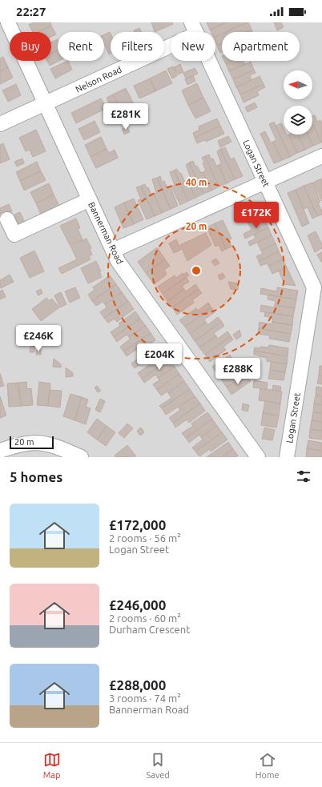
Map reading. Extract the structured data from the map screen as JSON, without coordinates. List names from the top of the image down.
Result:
{
  "streets": {
    "street": ["Nelson Road", "Logan Street", "Bannerman Road"]
  },
  "crossings": [
    ["Nelson Road", "Logan Street"],
    ["Nelson Road", "Bannerman Road"]
  ],
  "scale_bar": "20 m",
  "north": "left",
  "page": {
    "status": "22:27",
    "chip": [
      "Buy",
      "Rent",
      "Filters",
      "New",
      "Apartment"
    ],
    "price": [
      "£281K",
      "£172K",
      "£246K",
      "£204K",
      "£288K"
    ],
    "scale": "20 m",
    "heading": "5 homes",
    "list": [
      {
        "name": "£172,000",
        "note": "2 rooms · 56 m² · Logan Street"
      },
      {
        "name": "£246,000",
        "note": "2 rooms · 60 m² · Durham Crescent"
      },
      {
        "name": "£288,000",
        "note": "3 rooms · 74 m² · Bannerman Road"
      }
    ],
    "tabs": ["Map", "Saved", "Home"]
  },
  "rings": ["40 m", "20 m"]
}
